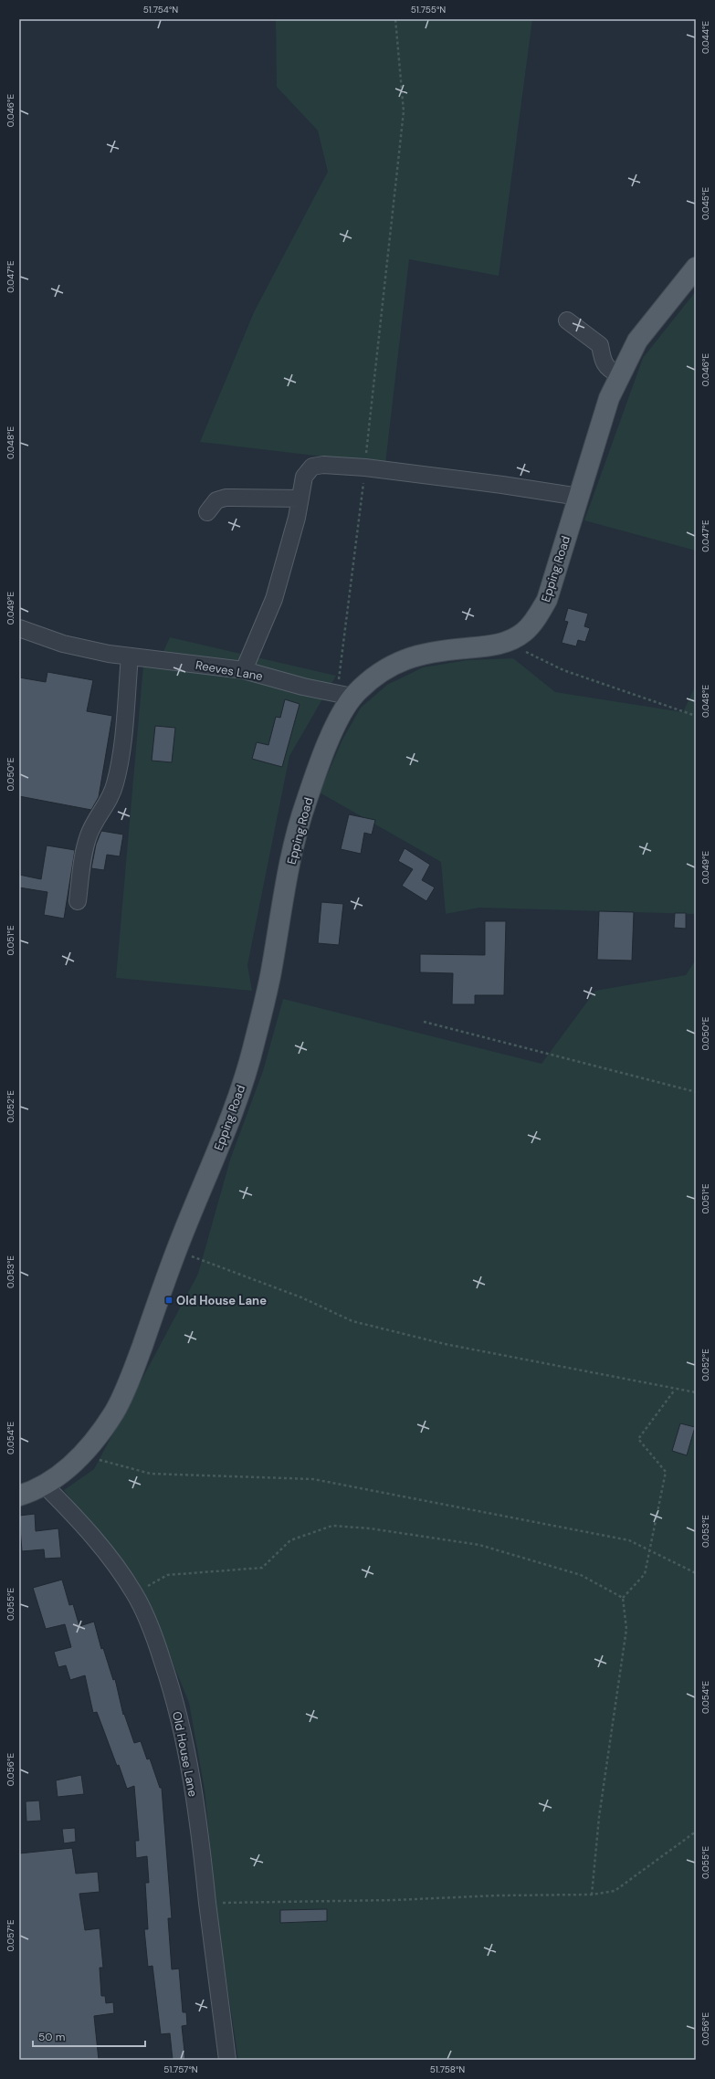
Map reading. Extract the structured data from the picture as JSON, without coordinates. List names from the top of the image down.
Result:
{
  "streets": {
    "main road": ["Epping Road"],
    "street": ["Reeves Lane", "Old House Lane"]
  },
  "crossings": [
    ["Epping Road", "Reeves Lane"],
    ["Epping Road", "Old House Lane"]
  ],
  "places": {
    "transit": ["Old House Lane"]
  },
  "scale_bar": "50 m",
  "coordinates": [
    "51.754°N",
    "51.755°N",
    "0.044°E",
    "0.046°E",
    "0.045°E",
    "0.047°E",
    "0.048°E",
    "0.049°E",
    "0.050°E",
    "0.051°E",
    "0.052°E",
    "0.053°E",
    "0.054°E",
    "0.055°E",
    "0.056°E",
    "0.057°E",
    "51.757°N",
    "51.758°N"
  ]
}
